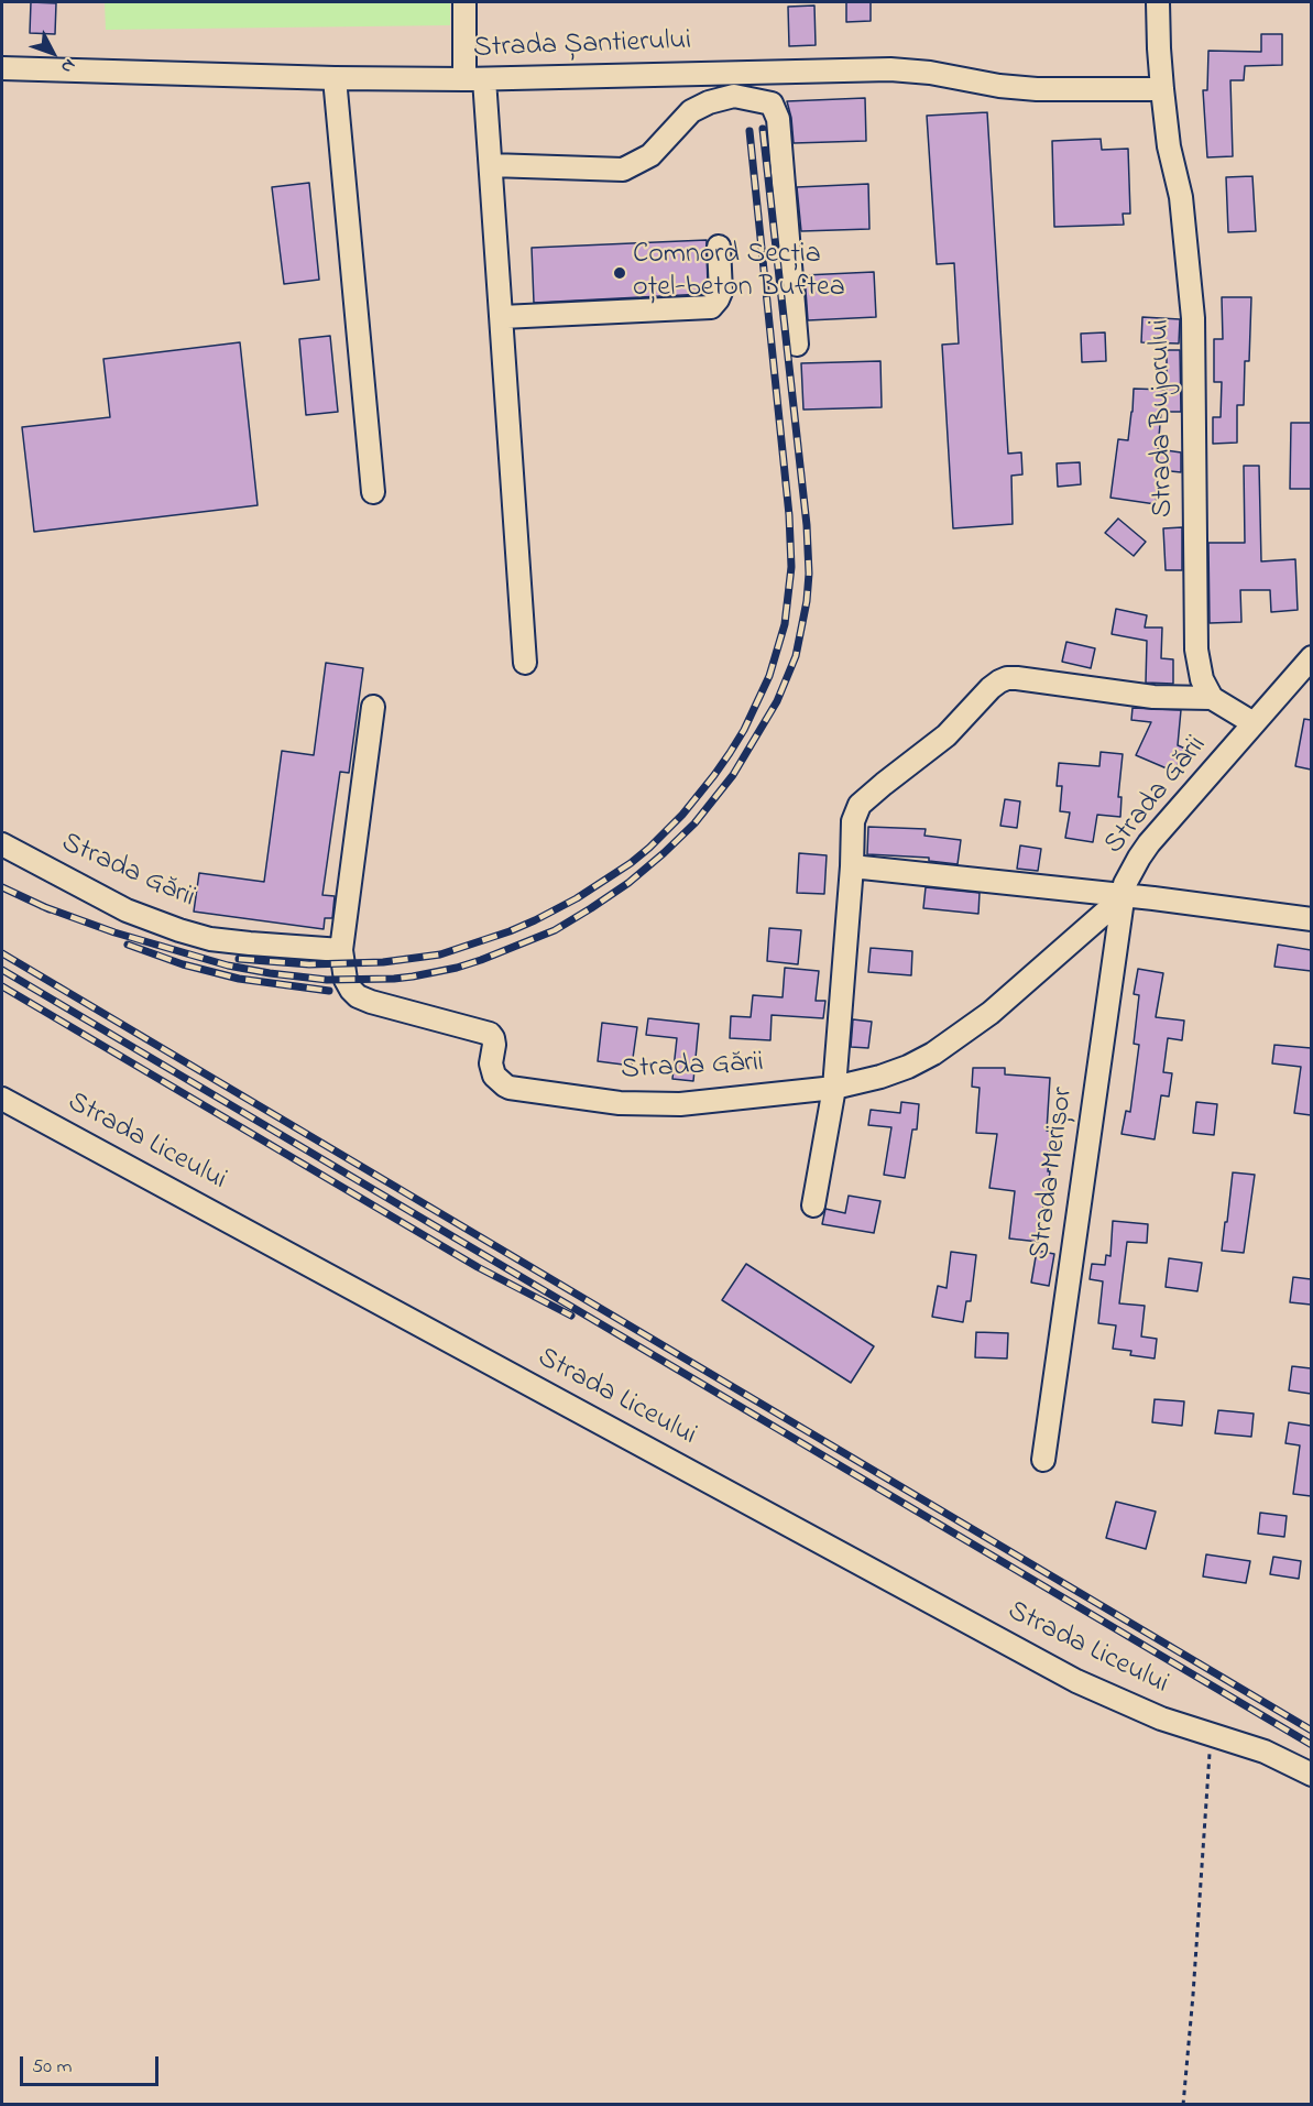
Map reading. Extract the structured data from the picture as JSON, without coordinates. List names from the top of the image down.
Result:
{
  "streets": {
    "street": [
      "Strada Șantierului",
      "Strada Bujorului",
      "Strada Gării",
      "Strada Liceului",
      "Strada Merișor"
    ]
  },
  "crossings": [
    ["Strada Șantierului", "Strada Bujorului"],
    ["Strada Gării", "Strada Merișor"]
  ],
  "places": ["Comnord Secția oțel-beton Buftea"],
  "scale_bar": "50 m",
  "north": "bottom right"
}
